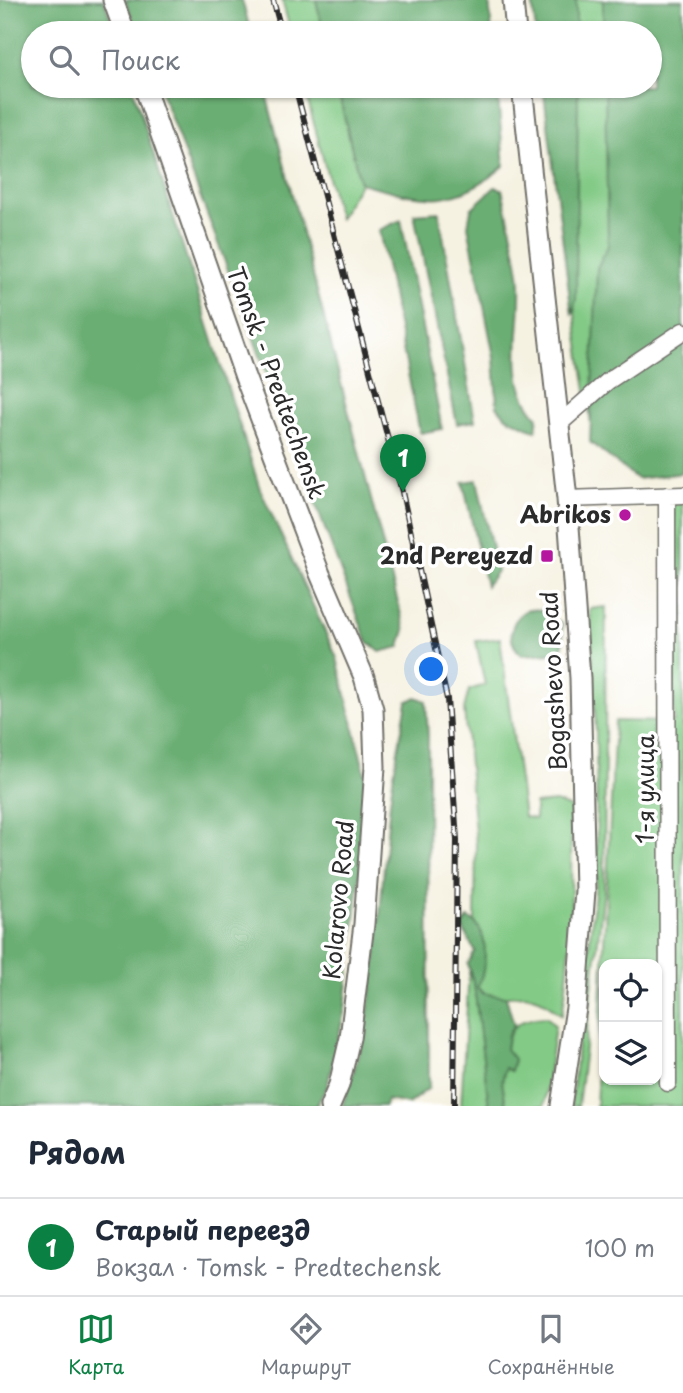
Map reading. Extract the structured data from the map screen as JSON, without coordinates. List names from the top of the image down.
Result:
{
  "streets": {
    "main road": ["Tomsk - Predtechensk", "Bogashevo Road", "Kolarovo Road"],
    "street": ["1-я улица"]
  },
  "crossings": [
    ["Tomsk - Predtechensk", "Kolarovo Road"]
  ],
  "places": {
    "other": ["Abrikos"],
    "transit": ["2nd Pereyezd"]
  },
  "page": {
    "search": "Поиск",
    "pins": "1",
    "heading": "Рядом",
    "list": [
      {
        "mark": "1",
        "name": "Старый переезд",
        "note": "Вокзал · Tomsk - Predtechensk",
        "value": "100 m"
      }
    ],
    "nav": ["Карта", "Маршрут", "Сохранённые"]
  }
}
